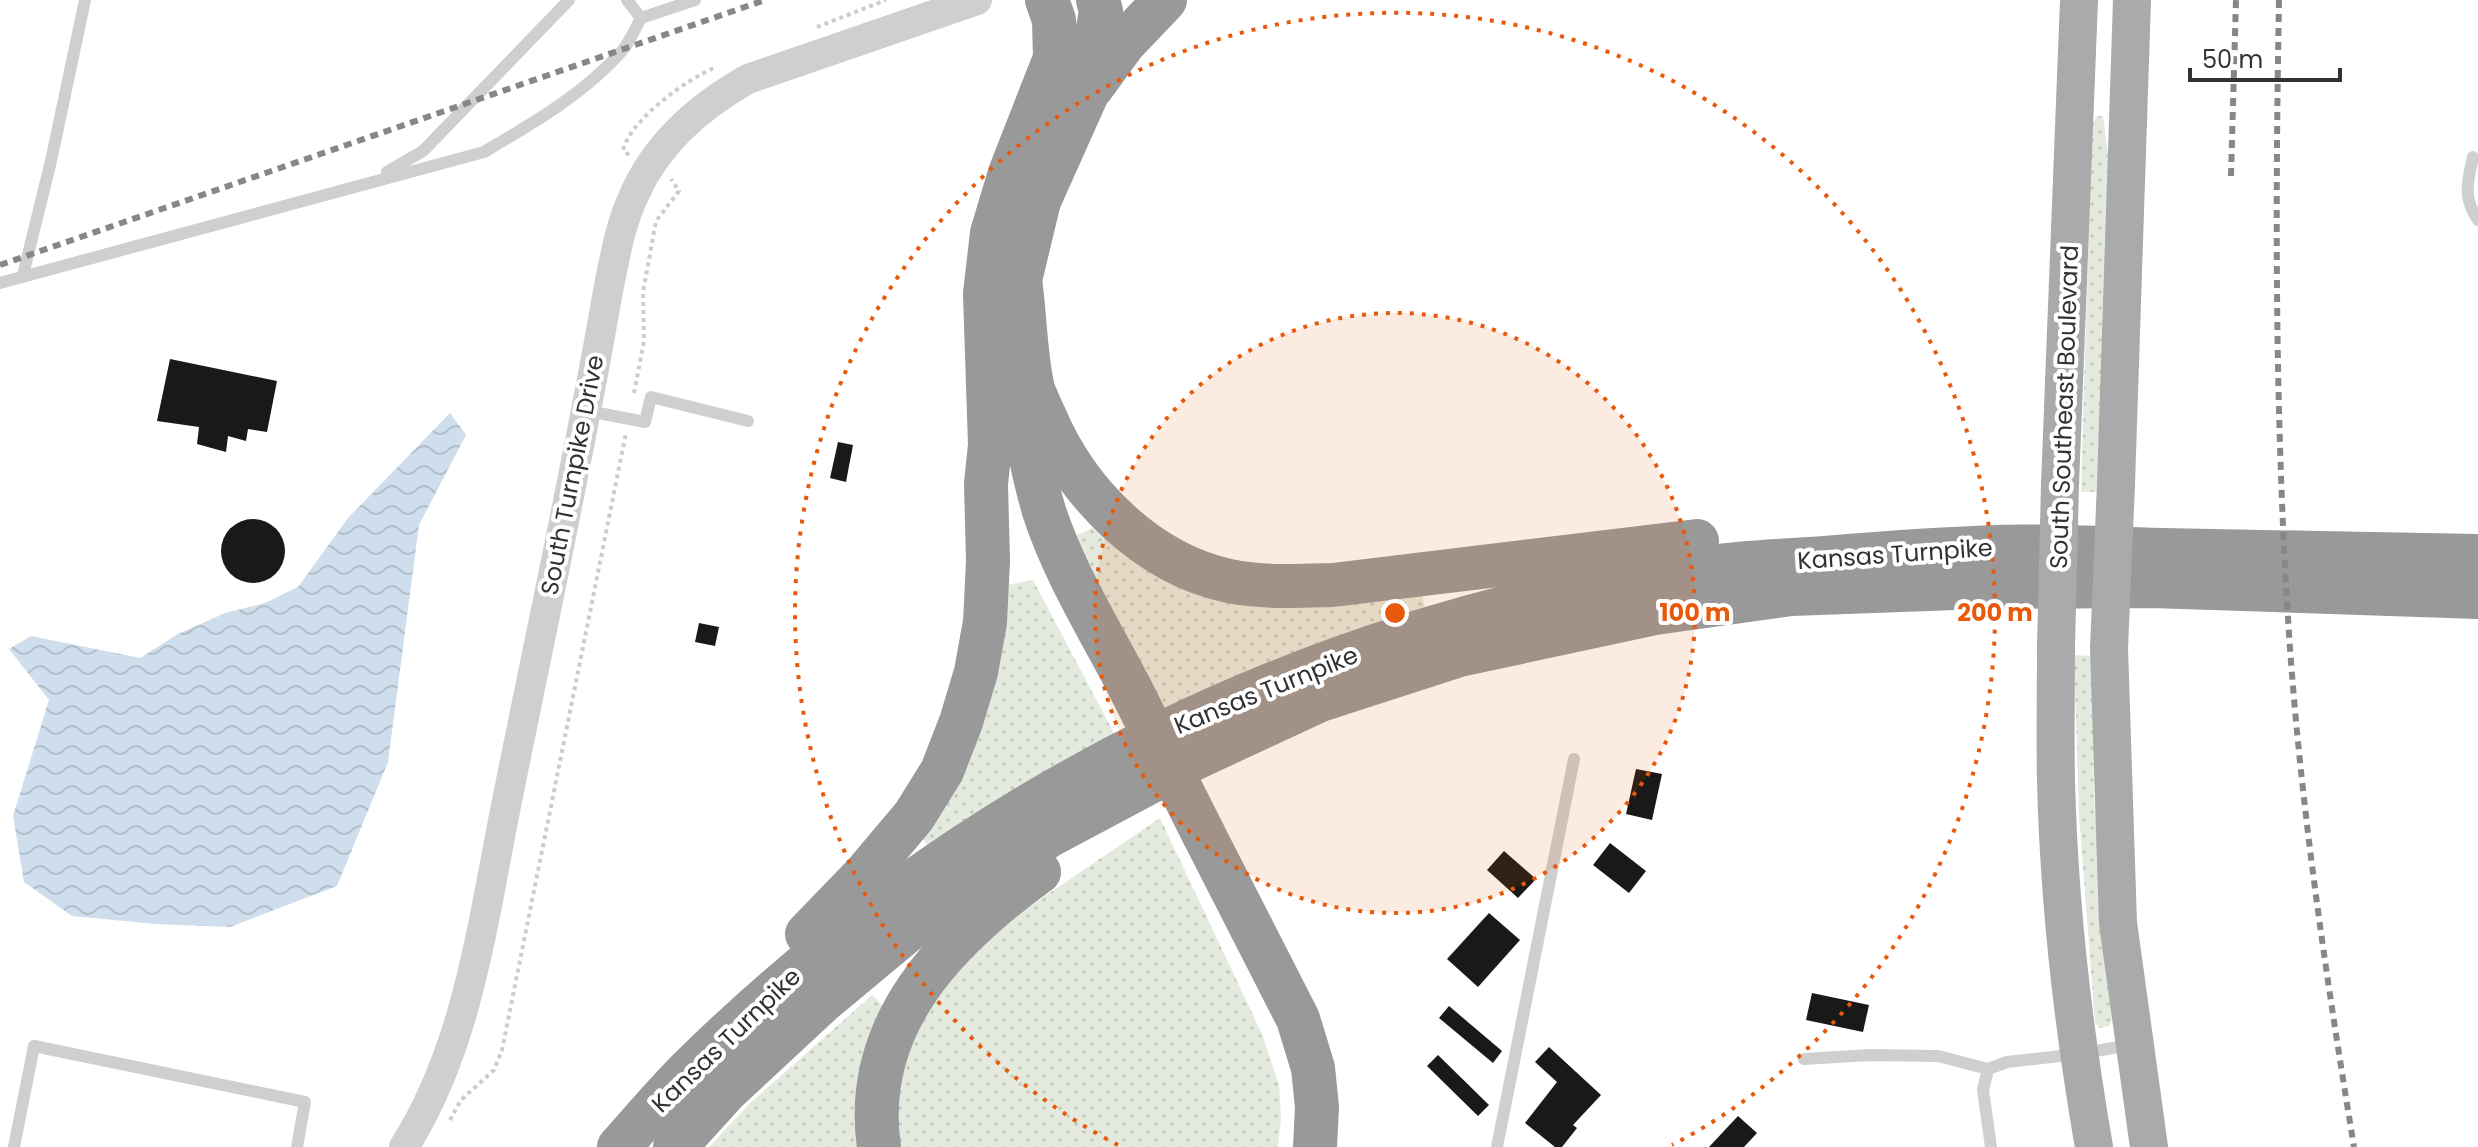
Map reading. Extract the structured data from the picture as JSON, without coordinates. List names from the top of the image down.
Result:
{
  "streets": {
    "highway": ["Kansas Turnpike"],
    "main road": ["South Southeast Boulevard"],
    "street": ["South Turnpike Drive"]
  },
  "scale_bar": "50 m",
  "rings": ["100 m", "200 m"]
}
